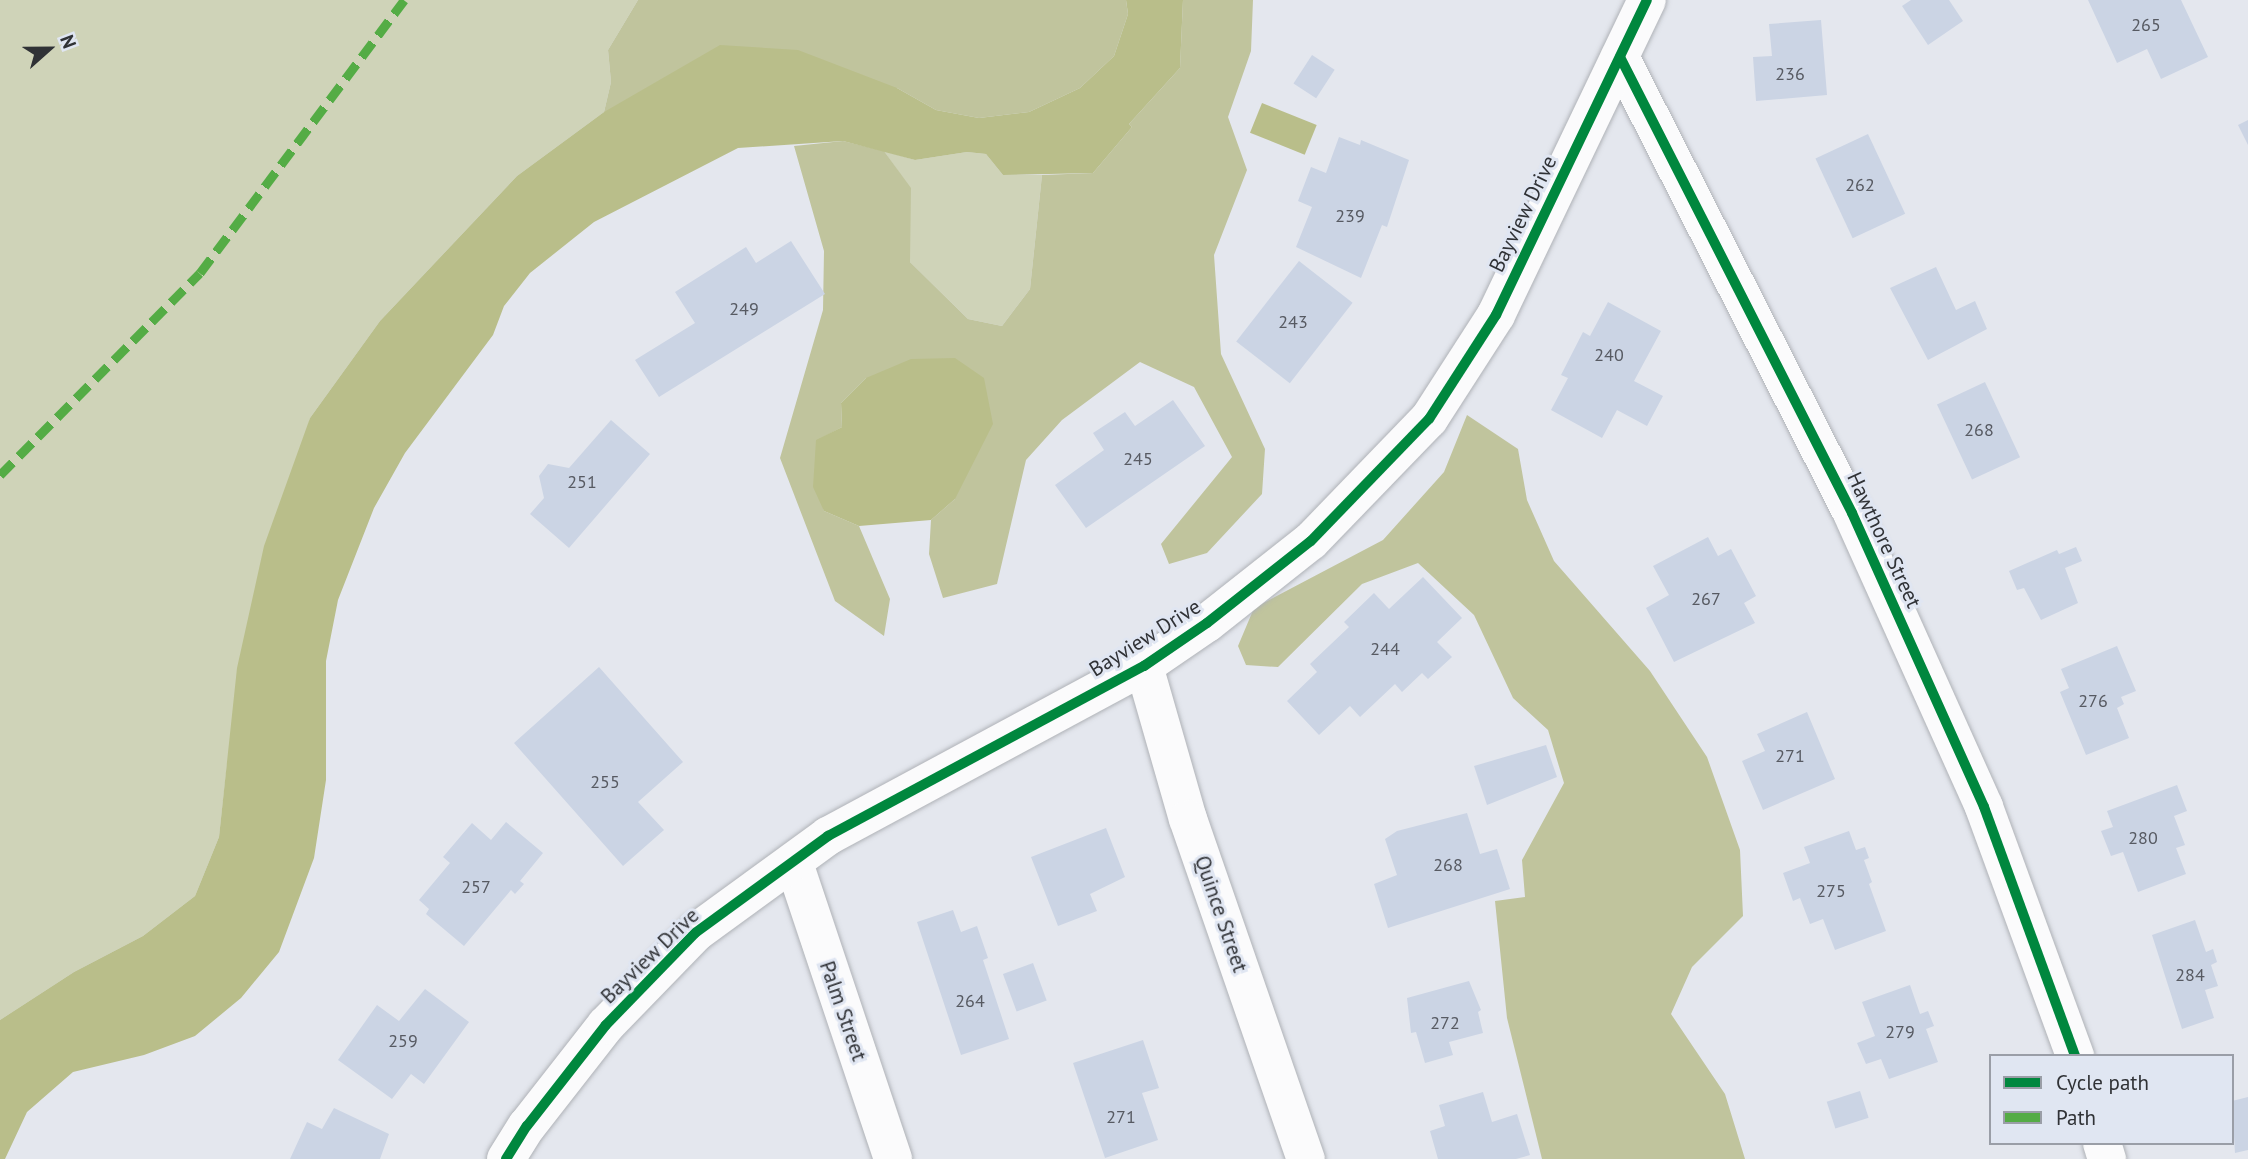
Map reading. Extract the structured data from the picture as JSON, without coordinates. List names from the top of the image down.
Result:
{
  "streets": {
    "street": [
      "Bayview Drive",
      "Hawthore Street",
      "Quince Street",
      "Palm Street"
    ]
  },
  "crossings": [
    ["Bayview Drive", "Hawthore Street"],
    ["Bayview Drive", "Quince Street"],
    ["Bayview Drive", "Palm Street"]
  ],
  "house_numbers": [
    "265",
    "236",
    "262",
    "239",
    "249",
    "243",
    "240",
    "268",
    "245",
    "251",
    "267",
    "244",
    "276",
    "271",
    "255",
    "280",
    "268",
    "257",
    "275",
    "284",
    "264",
    "272",
    "279",
    "259",
    "271"
  ],
  "legend": ["Cycle path", "Path"],
  "north": "right"
}
